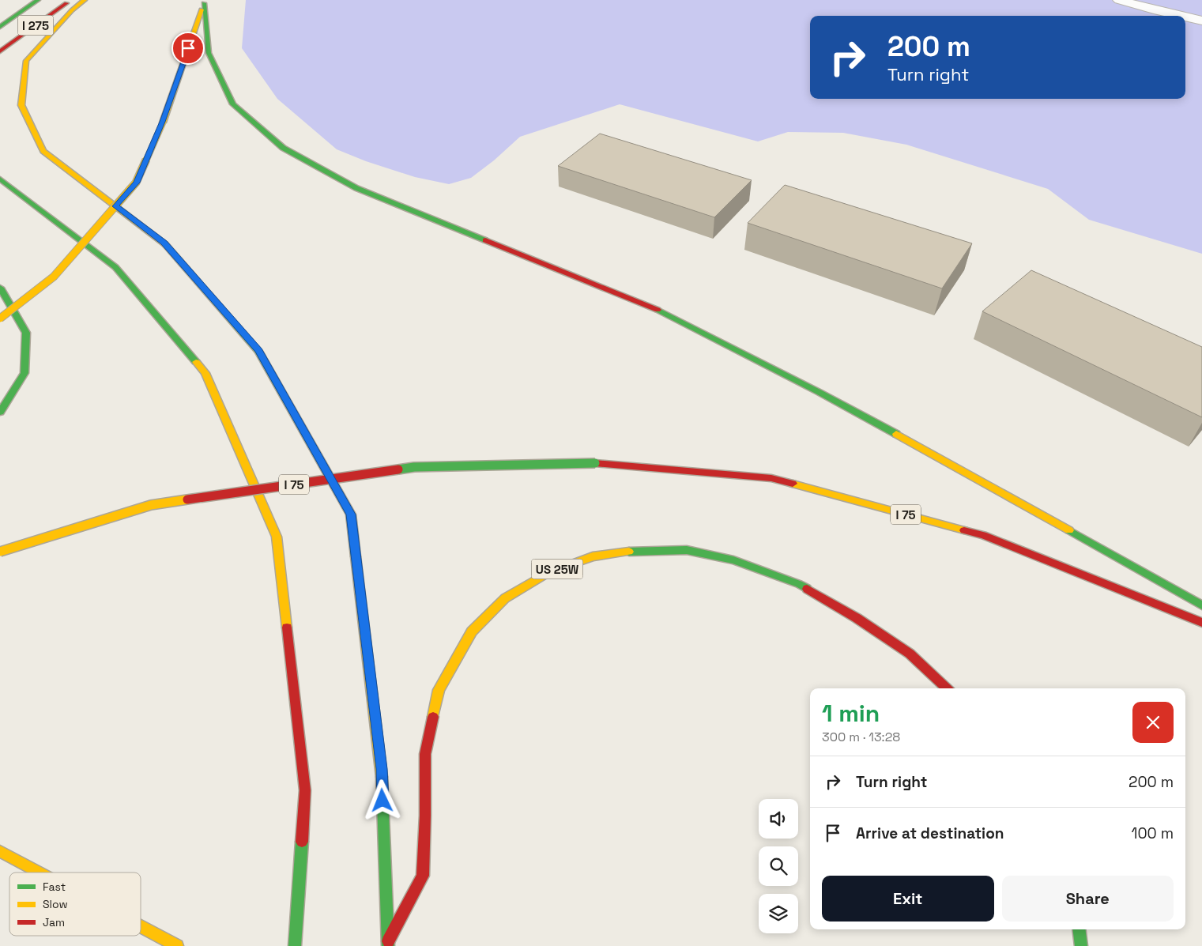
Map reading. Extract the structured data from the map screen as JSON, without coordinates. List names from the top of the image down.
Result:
{
  "streets": {
    "highway": ["I 275", "I 75", "US 25W"]
  },
  "legend": ["Fast", "Slow", "Jam"],
  "page": {
    "turn": ["200 m", "Turn right"],
    "heading": ["1 min", "300 m · 13:28"],
    "list": [
      {
        "name": "Turn right",
        "value": "200 m"
      },
      {
        "name": "Arrive at destination",
        "value": "100 m"
      }
    ],
    "buttons": ["Exit", "Share"]
  }
}
